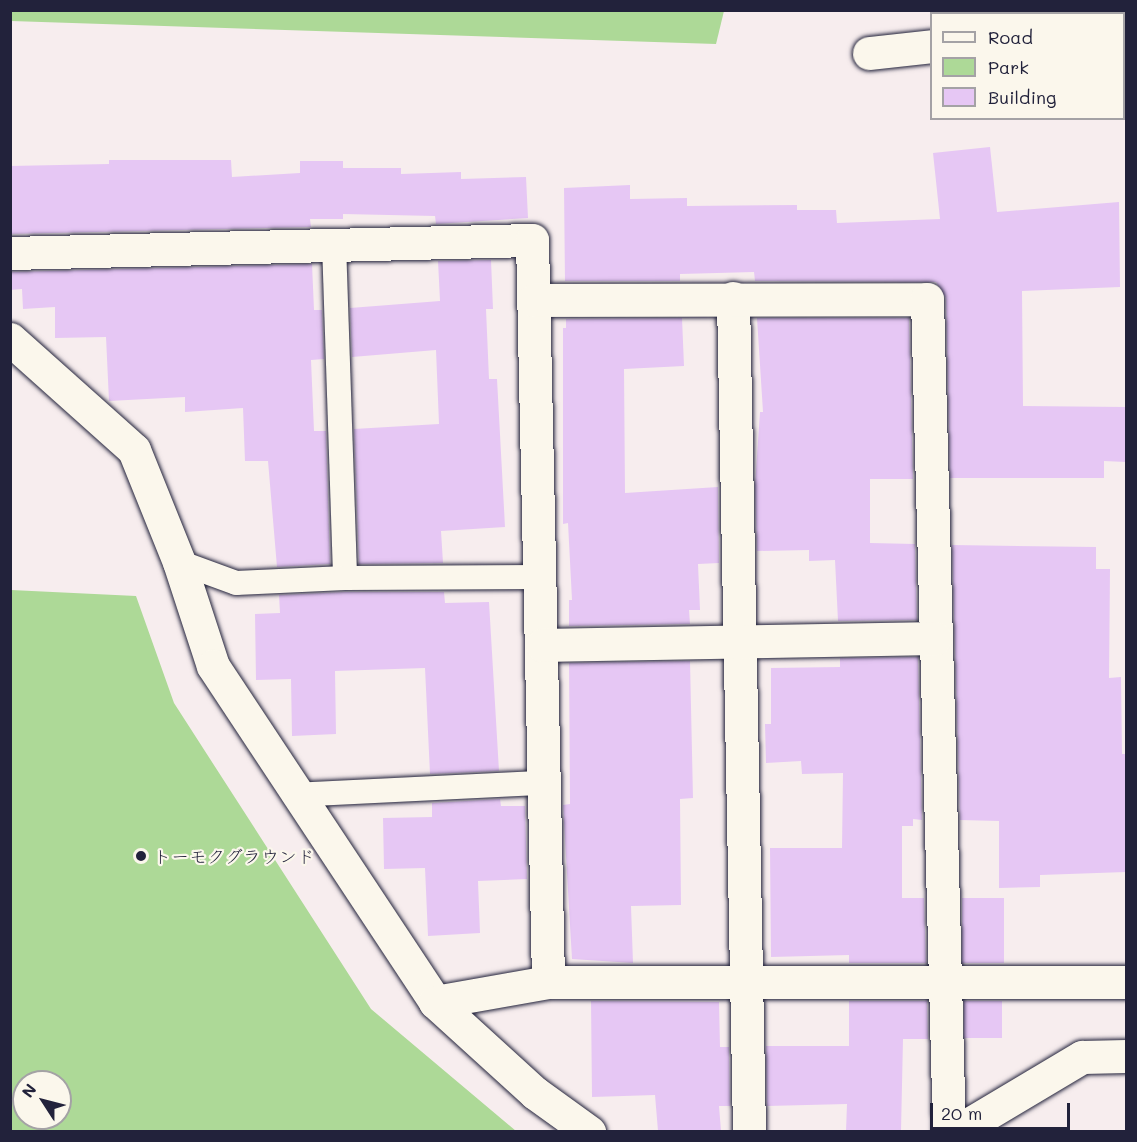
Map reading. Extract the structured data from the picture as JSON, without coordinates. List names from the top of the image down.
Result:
{
  "places": ["トーモクグラウンド"],
  "legend": ["Road", "Park", "Building"],
  "scale_bar": "20 m",
  "north": "top left"
}
